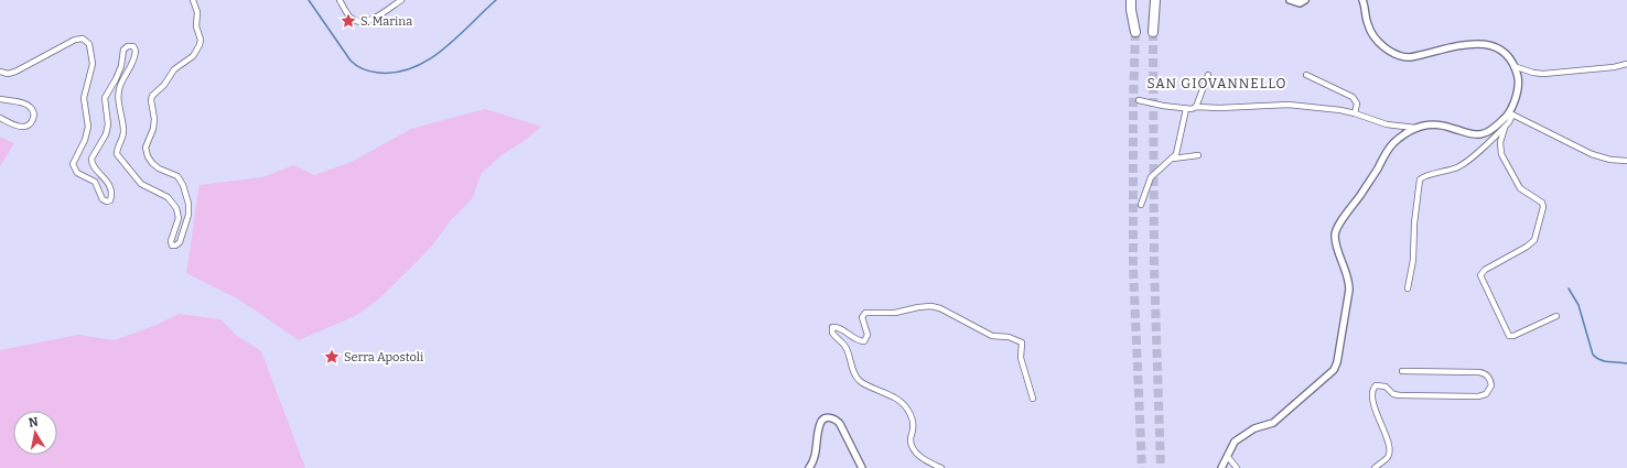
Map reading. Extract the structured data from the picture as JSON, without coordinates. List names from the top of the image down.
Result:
{
  "districts": ["SAN GIOVANNELLO"],
  "places": {
    "place": ["S. Marina", "Serra Apostoli"]
  },
  "north": "top"
}
